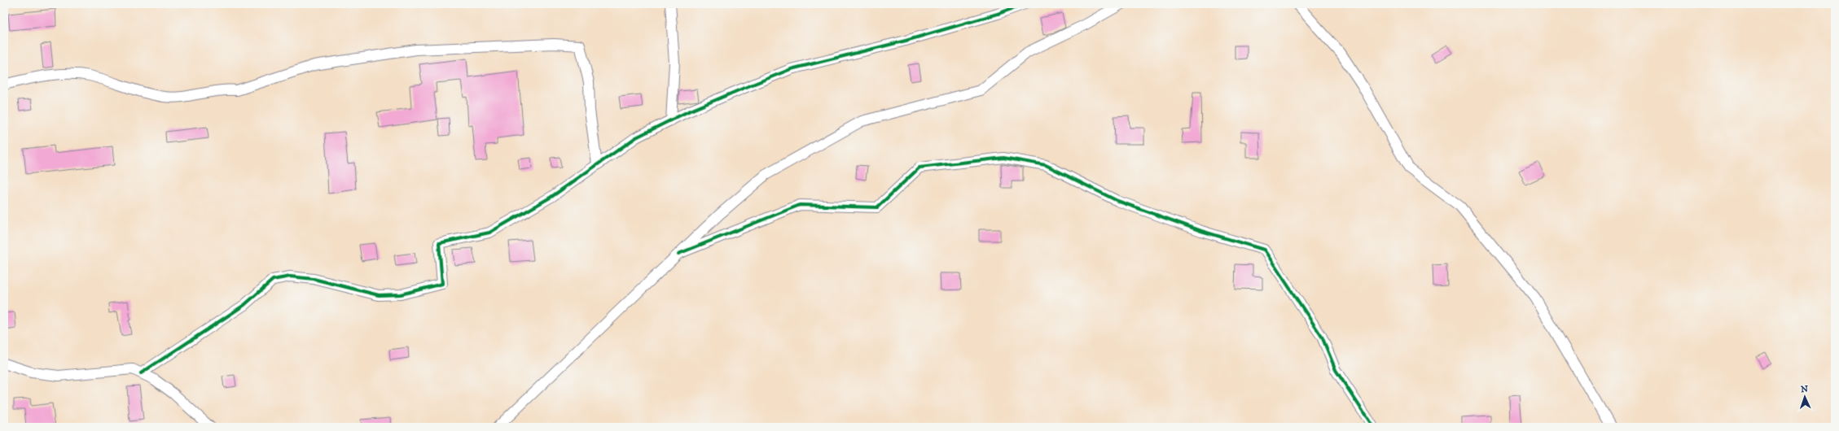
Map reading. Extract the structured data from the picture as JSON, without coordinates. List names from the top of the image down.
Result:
{
  "north": "top"
}
